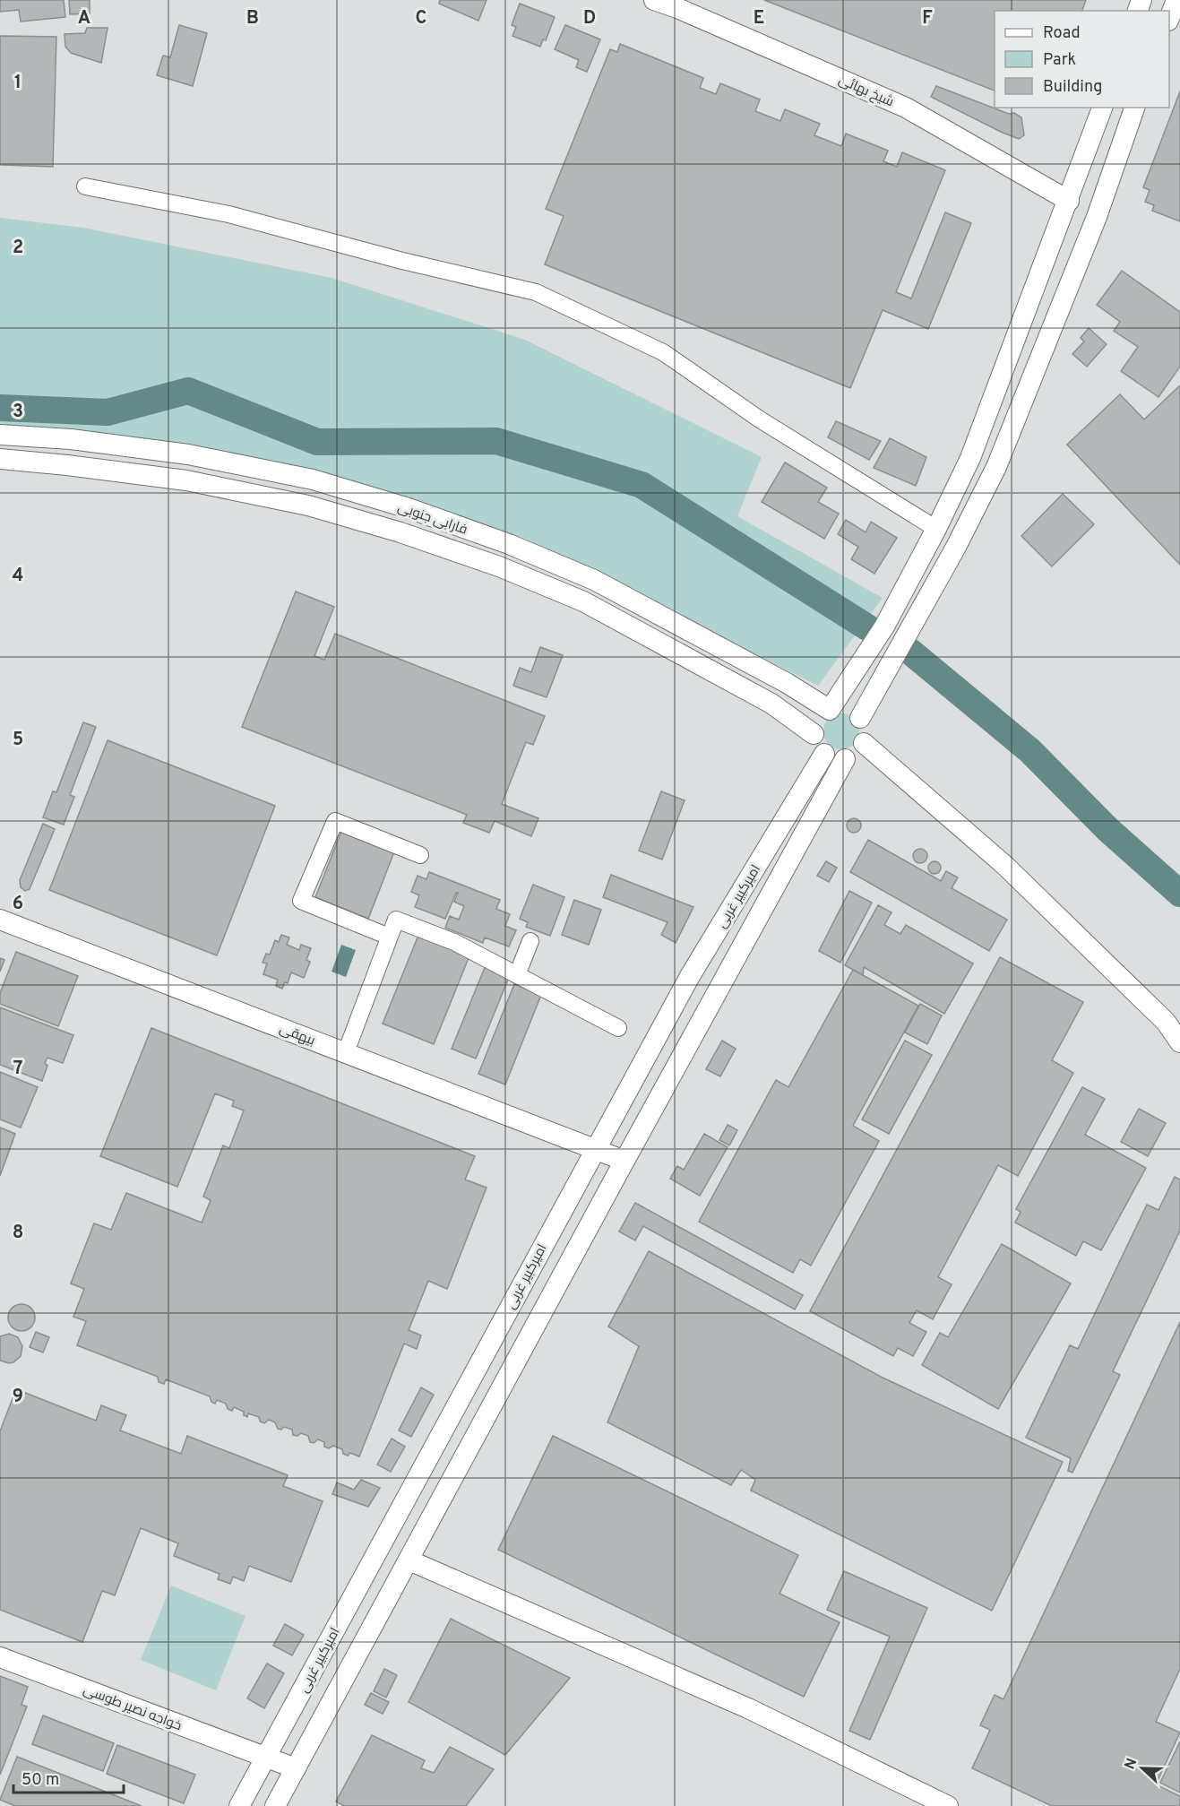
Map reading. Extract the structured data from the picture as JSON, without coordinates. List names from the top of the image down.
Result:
{
  "streets": {
    "street": [
      "شیخ بهائی",
      "فارابی جنوبی",
      "امیرکبیر غربی",
      "بیهقی",
      "خواجه نصیر طوسی"
    ]
  },
  "crossings": [
    ["فارابی جنوبی", "امیرکبیر غربی"],
    ["امیرکبیر غربی", "بیهقی"],
    ["امیرکبیر غربی", "خواجه نصیر طوسی"]
  ],
  "legend": ["Road", "Park", "Building"],
  "scale_bar": "50 m",
  "north": "left",
  "grid": {
    "columns": [
      "A",
      "B",
      "C",
      "D",
      "E",
      "F"
    ],
    "rows": [
      "1",
      "2",
      "3",
      "4",
      "5",
      "6",
      "7",
      "8",
      "9"
    ]
  }
}
